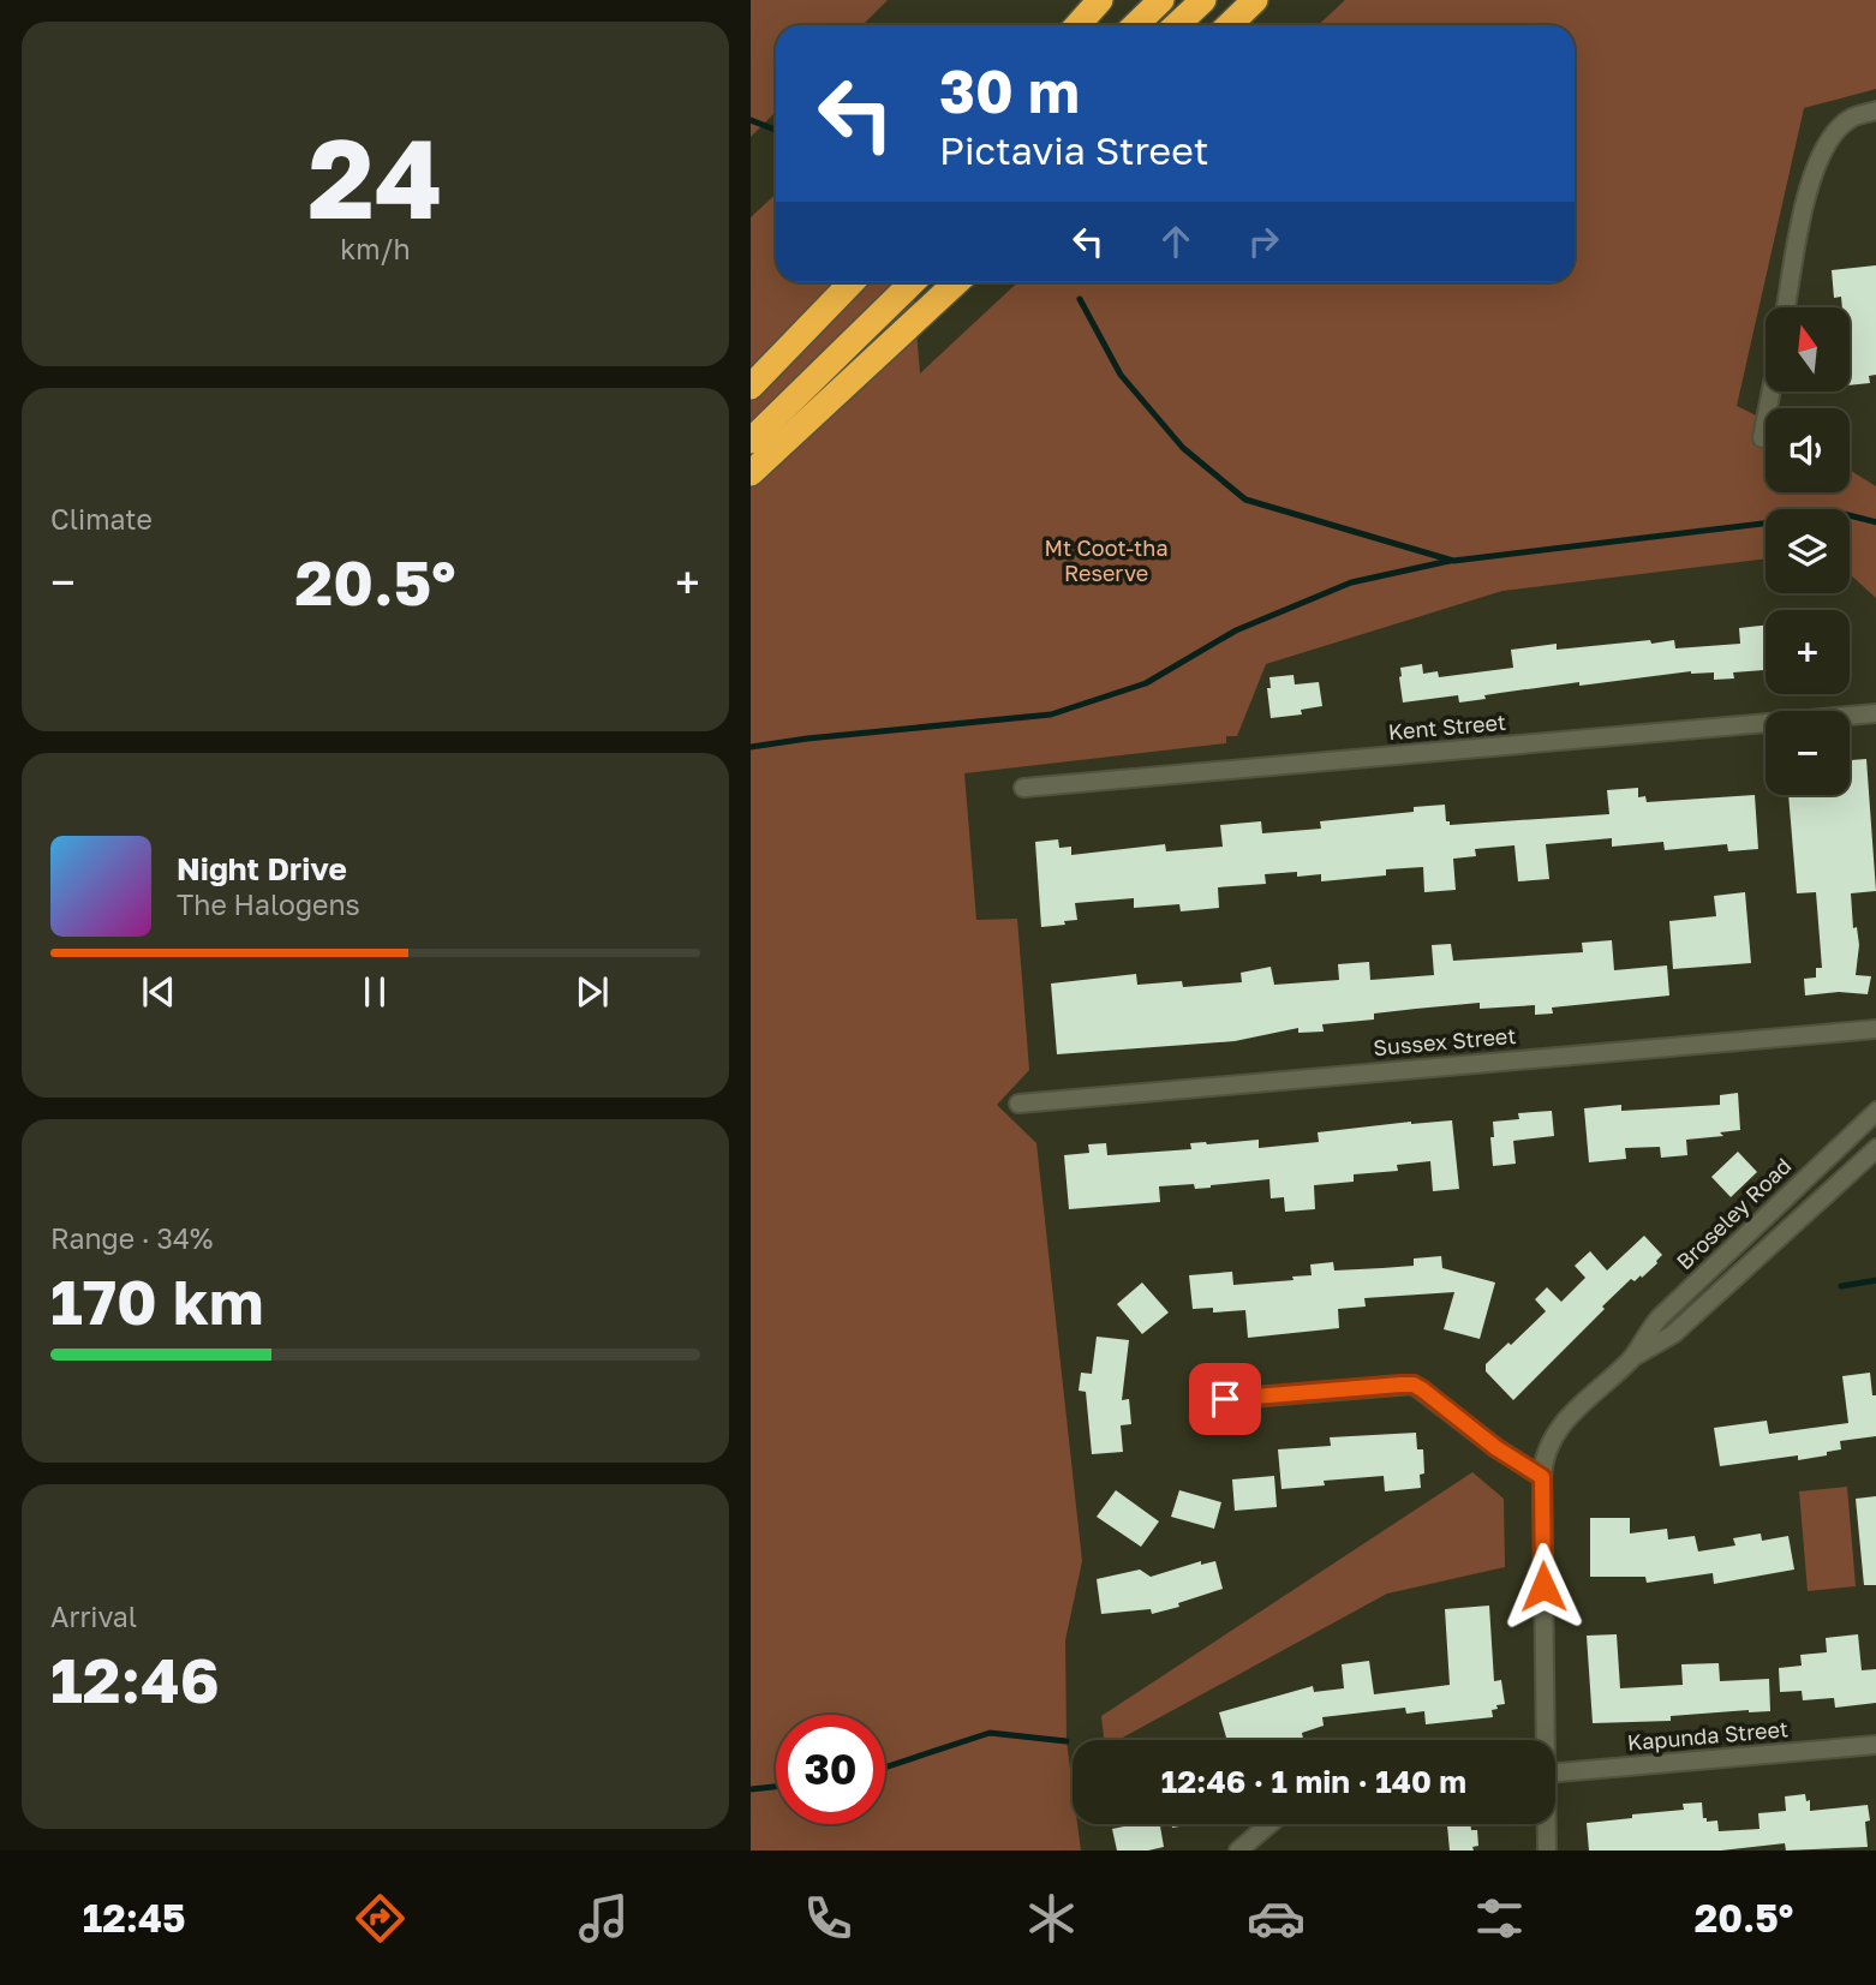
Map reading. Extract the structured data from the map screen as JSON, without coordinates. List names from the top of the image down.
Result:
{
  "streets": {
    "street": [
      "Kent Street",
      "Sussex Street",
      "Broseley Road",
      "Kapunda Street"
    ]
  },
  "parks": ["Mt Coot-tha Reserve"],
  "north": "top",
  "page": {
    "tile": [
      ["24", "km/h"],
      "Climate",
      ["Range · 34%", "170 km"],
      ["Arrival", "12:46"]
    ],
    "turn": ["30 m", "Pictavia Street"],
    "map_buttons": ["+", "−"],
    "heat": ["−", "20.5°", "+"],
    "song": ["Night Drive", "The Halogens"],
    "limit": "30",
    "trip": "12:46 · 1 min · 140 m",
    "tabs": ["12:45", "20.5°"]
  }
}
